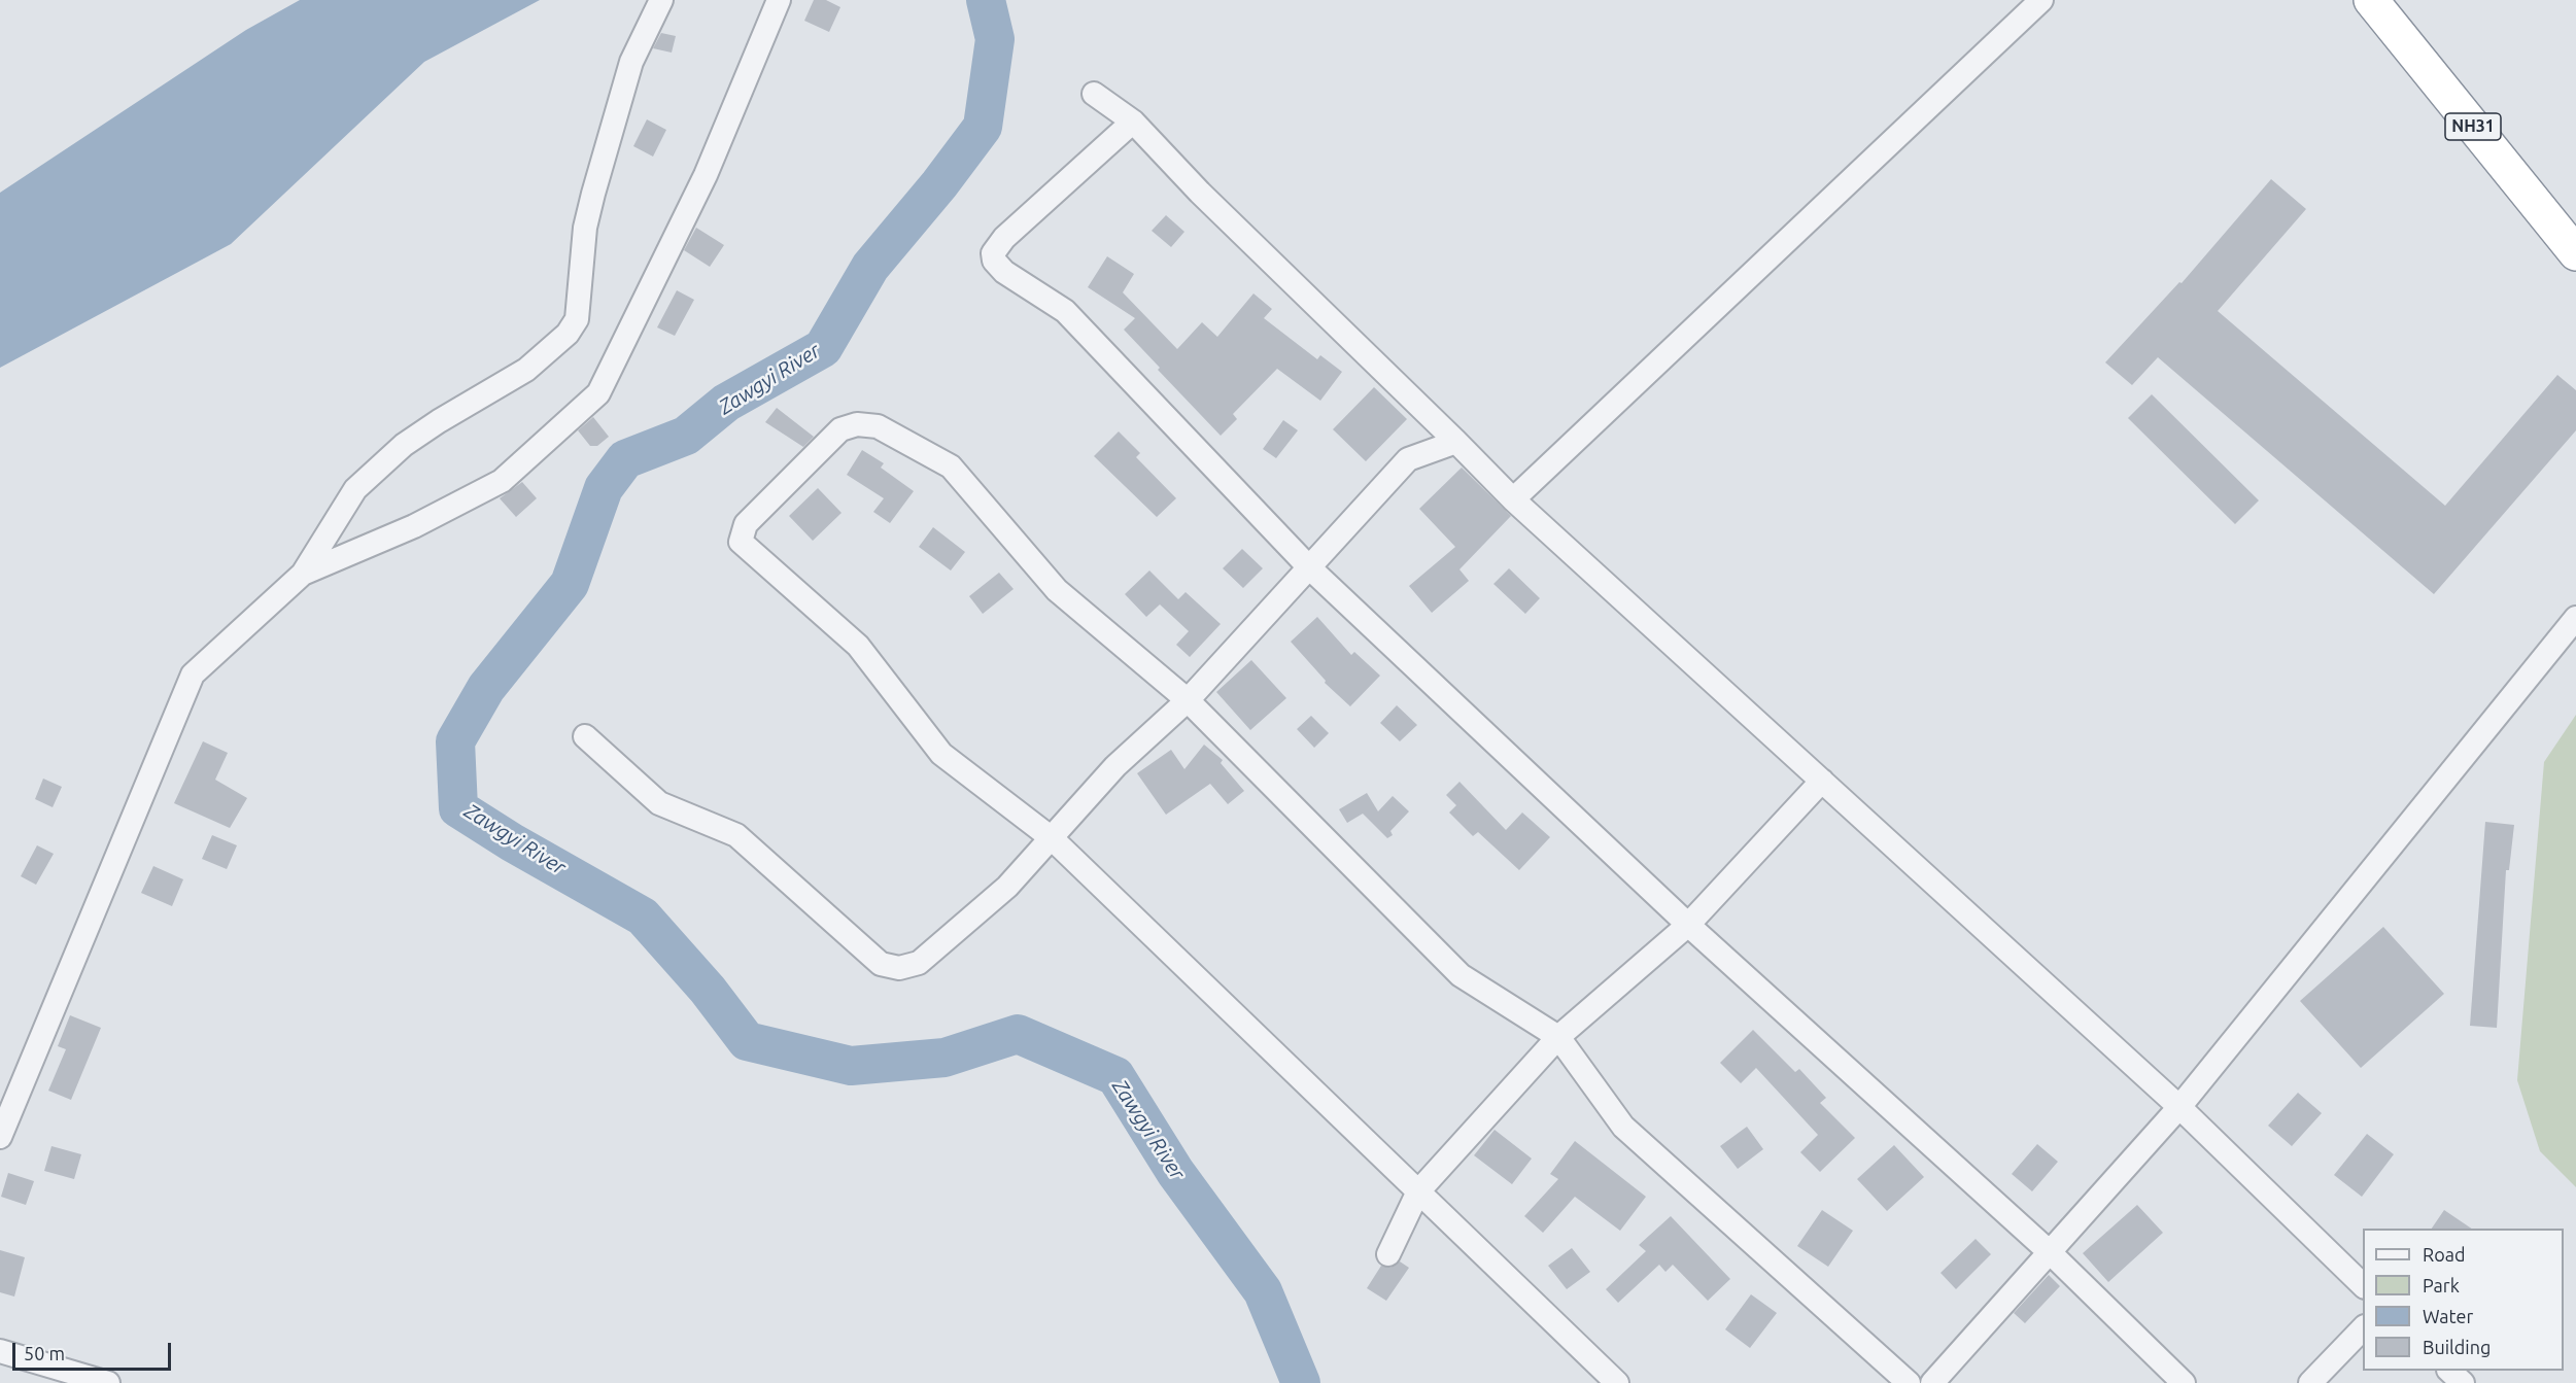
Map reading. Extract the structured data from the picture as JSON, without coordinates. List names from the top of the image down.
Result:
{
  "streets": {
    "highway": ["NH31"]
  },
  "water": ["Zawgyi River"],
  "legend": [
    "Road",
    "Park",
    "Water",
    "Building"
  ],
  "scale_bar": "50 m"
}
